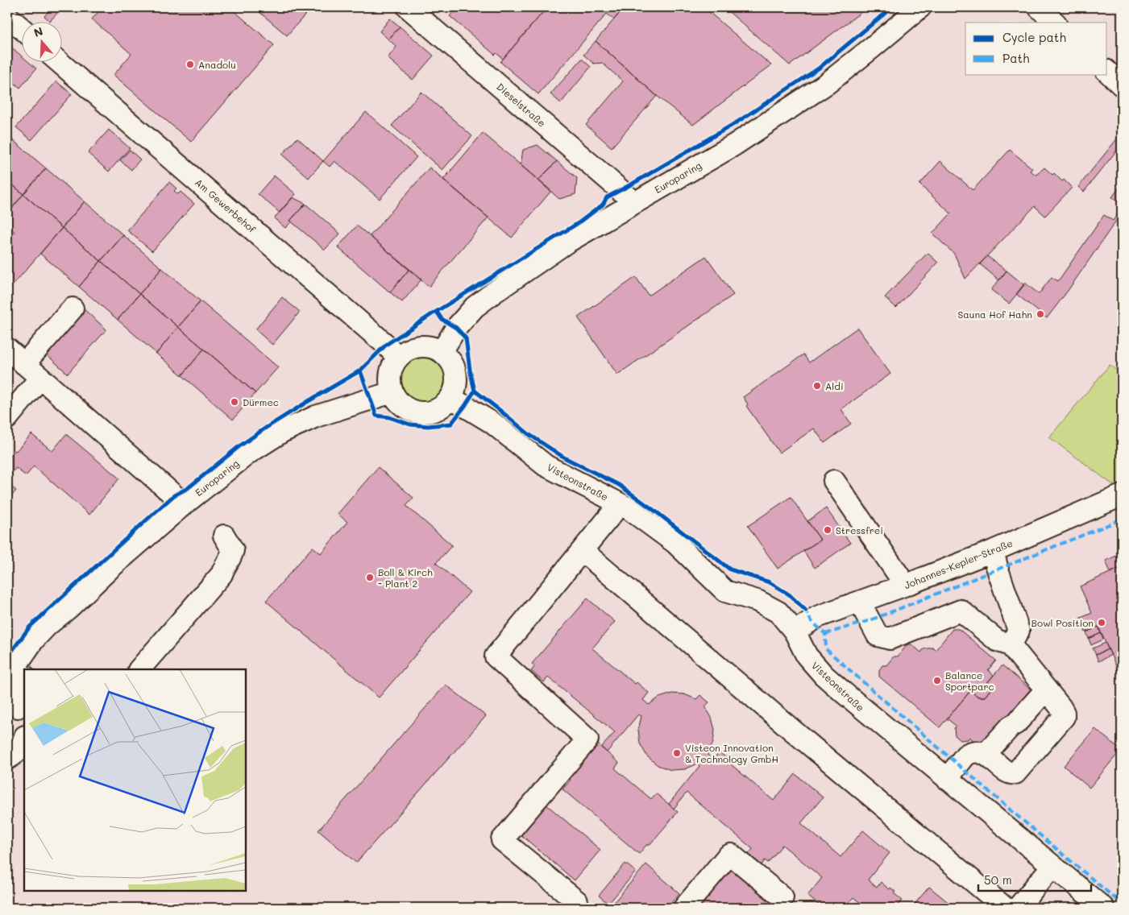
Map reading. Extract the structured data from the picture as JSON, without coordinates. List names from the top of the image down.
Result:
{
  "streets": {
    "street": [
      "Dieselstraße",
      "Europaring",
      "Am Gewerbehof",
      "Visteonstraße",
      "Johannes-Kepler-Straße"
    ]
  },
  "crossings": [
    ["Dieselstraße", "Europaring"],
    ["Europaring", "Am Gewerbehof"],
    ["Europaring", "Visteonstraße"],
    ["Am Gewerbehof", "Visteonstraße"],
    ["Visteonstraße", "Johannes-Kepler-Straße"]
  ],
  "places": [
    "Anadolu",
    "Sauna Hof Hahn",
    "Aldi",
    "Dürmec",
    "Stressfrei",
    "Boll & Kirch - Plant 2",
    "Bowl Position",
    "Balance Sportparc",
    "Visteon Innovation & Technology GmbH"
  ],
  "legend": ["Cycle path", "Path"],
  "scale_bar": "50 m",
  "north": "top"
}
